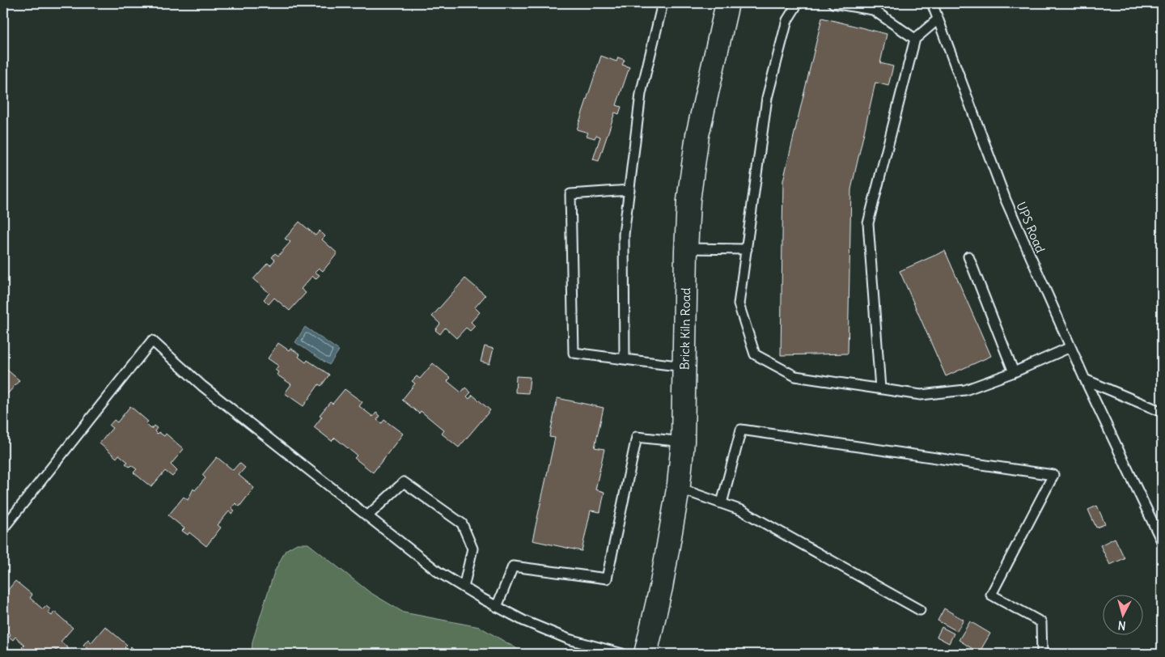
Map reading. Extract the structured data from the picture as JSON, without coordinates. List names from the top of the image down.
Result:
{
  "streets": {
    "street": ["Brick Kiln Road"],
    "lane": ["UPS Road"]
  },
  "north": "bottom"
}
